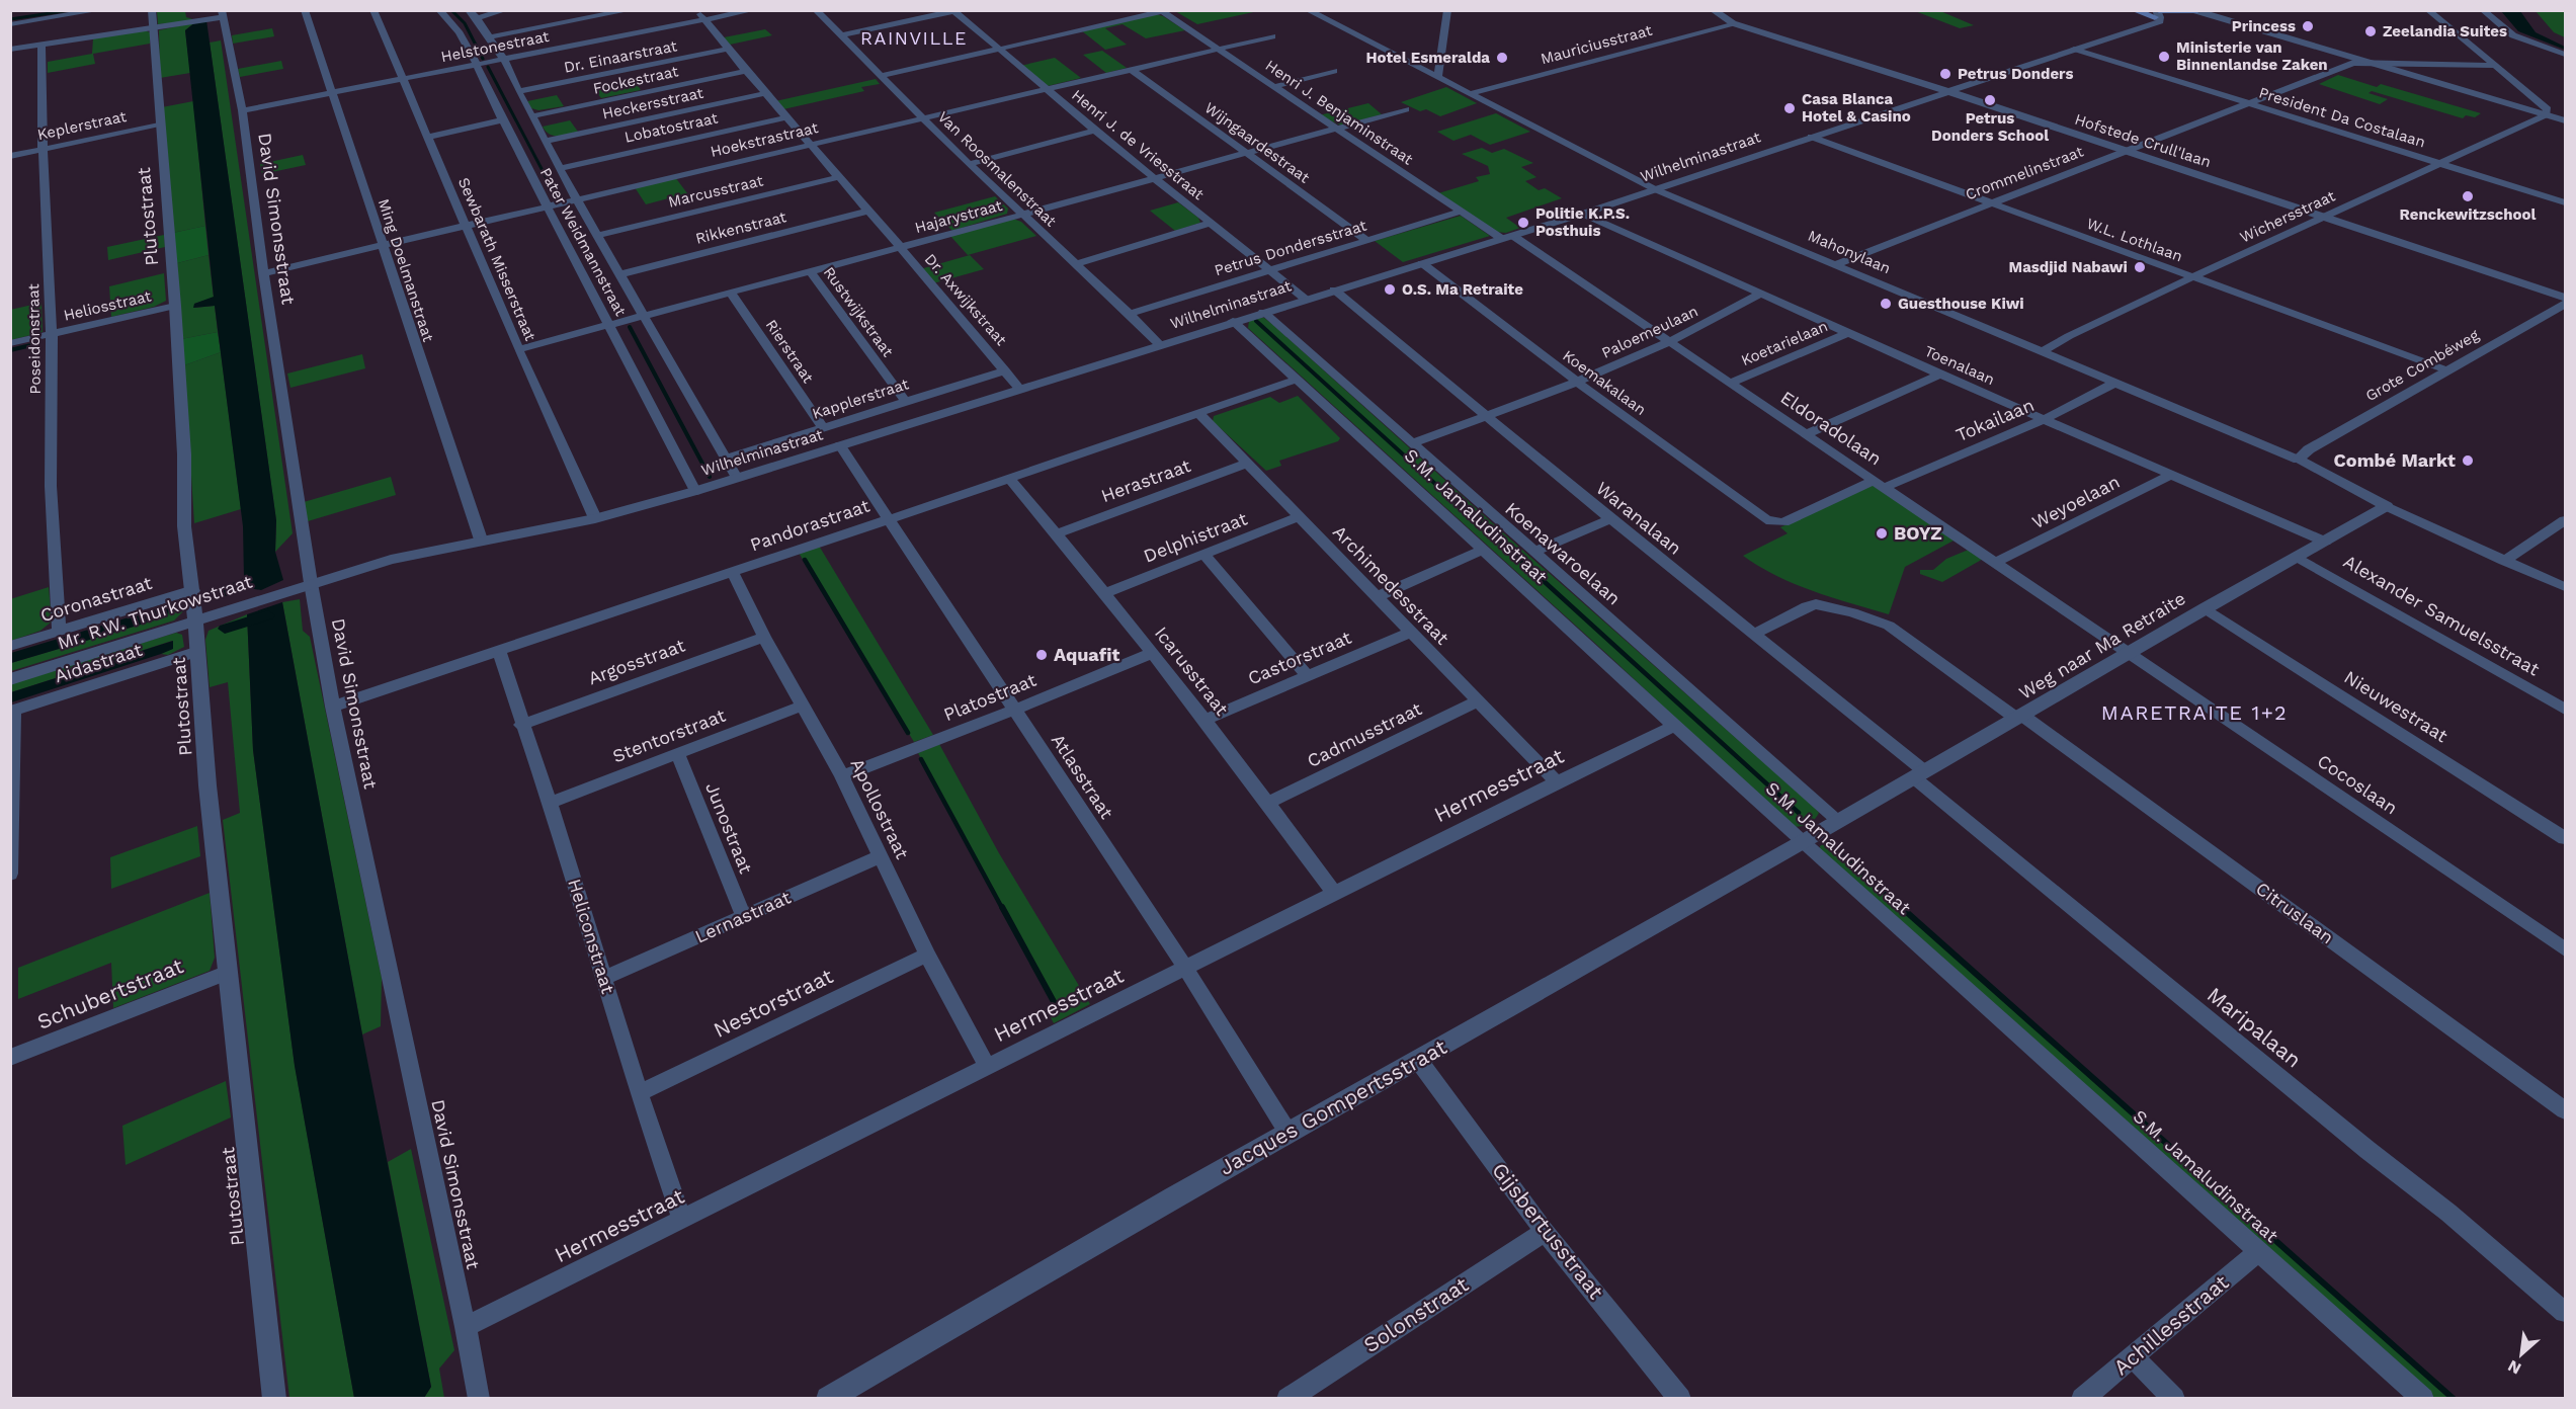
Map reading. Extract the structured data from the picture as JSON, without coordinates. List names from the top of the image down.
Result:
{
  "streets": {
    "street": [
      "Mauriciusstraat",
      "Helstonestraat",
      "Dr. Einaarstraat",
      "Fockestraat",
      "Heckersstraat",
      "Henri J. Benjaminstraat",
      "President Da Costalaan",
      "Keplerstraat",
      "Lobatostraat",
      "Hoekstrastraat",
      "Hofstede Crull'laan",
      "Wijngaardestraat",
      "Henri J. de Vriesstraat",
      "Wilhelminastraat",
      "Van Roosmalenstraat",
      "Crommelinstraat",
      "Marcusstraat",
      "Plutostraat",
      "Hajarystraat",
      "Wichersstraat",
      "David Simonsstraat",
      "Rikkenstraat",
      "W.L. Lothlaan",
      "Pater Weidmannstraat",
      "Petrus Dondersstraat",
      "Mahonylaan",
      "Sewbarath Misserstraat",
      "Ming Doelmanstraat",
      "Dr. Axwijkstraat",
      "Heliosstraat",
      "Rustwijkstraat",
      "Paloemeulaan",
      "Poseidonstraat",
      "Koetarielaan",
      "Rierstraat",
      "Toenalaan",
      "Grote Combéweg",
      "Koemakalaan",
      "Kapplerstraat",
      "Tokailaan",
      "Eldoradolaan",
      "Herastraat",
      "Weyoelaan",
      "S.M. Jamaludinstraat",
      "Waranalaan",
      "Pandorastraat",
      "Delphistraat",
      "Koenawaroelaan",
      "Archimedesstraat",
      "Coronastraat",
      "Mr. R.W. Thurkowstraat",
      "Alexander Samuelsstraat",
      "Weg naar Ma Retraite",
      "Castorstraat",
      "Argosstraat",
      "Aidastraat",
      "Icarusstraat",
      "Platostraat",
      "Nieuwestraat",
      "Cadmusstraat",
      "Stentorstraat",
      "Atlasstraat",
      "Cocoslaan",
      "Hermesstraat",
      "Apollostraat",
      "Junostraat",
      "Citruslaan",
      "Lernastraat",
      "Heliconstraat",
      "Schubertstraat",
      "Nestorstraat",
      "Maripalaan",
      "Jacques Gompertsstraat",
      "Gijsbertusstraat",
      "Solonstraat",
      "Achillesstraat"
    ]
  },
  "crossings": [
    ["Mauriciusstraat", "Hofstede Crull'laan"],
    ["Mauriciusstraat", "Mahonylaan"],
    ["Helstonestraat", "David Simonsstraat"],
    ["Helstonestraat", "Pater Weidmannstraat"],
    ["Helstonestraat", "Sewbarath Misserstraat"],
    ["Helstonestraat", "Ming Doelmanstraat"],
    ["Helstonestraat", "Dr. Axwijkstraat"],
    ["Dr. Einaarstraat", "Pater Weidmannstraat"],
    ["Dr. Einaarstraat", "Dr. Axwijkstraat"],
    ["Fockestraat", "Pater Weidmannstraat"],
    ["Fockestraat", "Dr. Axwijkstraat"],
    ["Heckersstraat", "Pater Weidmannstraat"],
    ["Heckersstraat", "Dr. Axwijkstraat"],
    ["Henri J. Benjaminstraat", "Hoekstrastraat"],
    ["Henri J. Benjaminstraat", "Wilhelminastraat"],
    ["Henri J. Benjaminstraat", "Hajarystraat"],
    ["Henri J. Benjaminstraat", "Petrus Dondersstraat"],
    ["Henri J. Benjaminstraat", "Eldoradolaan"],
    ["President Da Costalaan", "Wilhelminastraat"],
    ["President Da Costalaan", "Crommelinstraat"],
    ["President Da Costalaan", "Wichersstraat"],
    ["Keplerstraat", "Plutostraat"],
    ["Keplerstraat", "Poseidonstraat"],
    ["Lobatostraat", "Pater Weidmannstraat"],
    ["Lobatostraat", "Dr. Axwijkstraat"],
    ["Hoekstrastraat", "Wijngaardestraat"],
    ["Hoekstrastraat", "Henri J. de Vriesstraat"],
    ["Hoekstrastraat", "Van Roosmalenstraat"],
    ["Hoekstrastraat", "David Simonsstraat"],
    ["Hoekstrastraat", "Pater Weidmannstraat"],
    ["Hoekstrastraat", "Sewbarath Misserstraat"],
    ["Hoekstrastraat", "Ming Doelmanstraat"],
    ["Hoekstrastraat", "Dr. Axwijkstraat"],
    ["Hofstede Crull'laan", "Wilhelminastraat"],
    ["Hofstede Crull'laan", "Crommelinstraat"],
    ["Hofstede Crull'laan", "Wichersstraat"],
    ["Wijngaardestraat", "Hajarystraat"],
    ["Wijngaardestraat", "Petrus Dondersstraat"],
    ["Henri J. de Vriesstraat", "Wilhelminastraat"],
    ["Henri J. de Vriesstraat", "Hajarystraat"],
    ["Henri J. de Vriesstraat", "Petrus Dondersstraat"],
    ["Wilhelminastraat", "Van Roosmalenstraat"],
    ["Wilhelminastraat", "David Simonsstraat"],
    ["Wilhelminastraat", "W.L. Lothlaan"],
    ["Wilhelminastraat", "Pater Weidmannstraat"],
    ["Wilhelminastraat", "Mahonylaan"],
    ["Wilhelminastraat", "Sewbarath Misserstraat"],
    ["Wilhelminastraat", "Ming Doelmanstraat"],
    ["Wilhelminastraat", "Dr. Axwijkstraat"],
    ["Wilhelminastraat", "Toenalaan"],
    ["Wilhelminastraat", "Koemakalaan"],
    ["Wilhelminastraat", "Eldoradolaan"],
    ["Wilhelminastraat", "S.M. Jamaludinstraat"],
    ["Wilhelminastraat", "Waranalaan"],
    ["Wilhelminastraat", "Koenawaroelaan"],
    ["Wilhelminastraat", "Mr. R.W. Thurkowstraat"],
    ["Wilhelminastraat", "Atlasstraat"],
    ["Van Roosmalenstraat", "Hajarystraat"],
    ["Van Roosmalenstraat", "Petrus Dondersstraat"],
    ["Crommelinstraat", "W.L. Lothlaan"],
    ["Crommelinstraat", "Mahonylaan"],
    ["Marcusstraat", "Pater Weidmannstraat"],
    ["Marcusstraat", "Dr. Axwijkstraat"],
    ["Plutostraat", "Heliosstraat"],
    ["Plutostraat", "Coronastraat"],
    ["Plutostraat", "Mr. R.W. Thurkowstraat"],
    ["Plutostraat", "Aidastraat"],
    ["Plutostraat", "Schubertstraat"],
    ["Hajarystraat", "Pater Weidmannstraat"],
    ["Hajarystraat", "Sewbarath Misserstraat"],
    ["Hajarystraat", "Dr. Axwijkstraat"],
    ["Hajarystraat", "Rustwijkstraat"],
    ["Hajarystraat", "Rierstraat"],
    ["Wichersstraat", "W.L. Lothlaan"],
    ["Wichersstraat", "Mahonylaan"],
    ["David Simonsstraat", "Pandorastraat"],
    ["David Simonsstraat", "Mr. R.W. Thurkowstraat"],
    ["David Simonsstraat", "Hermesstraat"],
    ["Rikkenstraat", "Pater Weidmannstraat"],
    ["Rikkenstraat", "Dr. Axwijkstraat"],
    ["W.L. Lothlaan", "Grote Combéweg"],
    ["Pater Weidmannstraat", "Kapplerstraat"],
    ["Mahonylaan", "Grote Combéweg"],
    ["Mahonylaan", "Tokailaan"],
    ["Mahonylaan", "Weg naar Ma Retraite"],
    ["Dr. Axwijkstraat", "Kapplerstraat"],
    ["Heliosstraat", "Poseidonstraat"],
    ["Rustwijkstraat", "Kapplerstraat"],
    ["Paloemeulaan", "Toenalaan"],
    ["Paloemeulaan", "Koemakalaan"],
    ["Paloemeulaan", "Eldoradolaan"],
    ["Paloemeulaan", "Waranalaan"],
    ["Paloemeulaan", "Koenawaroelaan"],
    ["Poseidonstraat", "Coronastraat"],
    ["Koetarielaan", "Toenalaan"],
    ["Koetarielaan", "Eldoradolaan"],
    ["Rierstraat", "Kapplerstraat"],
    ["Toenalaan", "Tokailaan"],
    ["Toenalaan", "Weyoelaan"],
    ["Toenalaan", "Weg naar Ma Retraite"],
    ["Koemakalaan", "Tokailaan"],
    ["Tokailaan", "Eldoradolaan"],
    ["Eldoradolaan", "Weyoelaan"],
    ["Eldoradolaan", "Weg naar Ma Retraite"],
    ["Eldoradolaan", "Cocoslaan"],
    ["Herastraat", "Archimedesstraat"],
    ["Herastraat", "Icarusstraat"],
    ["S.M. Jamaludinstraat", "Pandorastraat"],
    ["S.M. Jamaludinstraat", "Hermesstraat"],
    ["S.M. Jamaludinstraat", "Jacques Gompertsstraat"],
    ["S.M. Jamaludinstraat", "Achillesstraat"],
    ["Waranalaan", "Weg naar Ma Retraite"],
    ["Waranalaan", "Citruslaan"],
    ["Waranalaan", "Maripalaan"],
    ["Pandorastraat", "Archimedesstraat"],
    ["Pandorastraat", "Icarusstraat"],
    ["Pandorastraat", "Atlasstraat"],
    ["Pandorastraat", "Apollostraat"],
    ["Pandorastraat", "Heliconstraat"],
    ["Delphistraat", "Archimedesstraat"],
    ["Delphistraat", "Icarusstraat"],
    ["Koenawaroelaan", "Weg naar Ma Retraite"],
    ["Koenawaroelaan", "Jacques Gompertsstraat"],
    ["Archimedesstraat", "Castorstraat"],
    ["Archimedesstraat", "Cadmusstraat"],
    ["Archimedesstraat", "Hermesstraat"],
    ["Alexander Samuelsstraat", "Weg naar Ma Retraite"],
    ["Weg naar Ma Retraite", "Nieuwestraat"],
    ["Weg naar Ma Retraite", "Cocoslaan"],
    ["Weg naar Ma Retraite", "Citruslaan"],
    ["Weg naar Ma Retraite", "Maripalaan"],
    ["Weg naar Ma Retraite", "Jacques Gompertsstraat"],
    ["Castorstraat", "Icarusstraat"],
    ["Argosstraat", "Apollostraat"],
    ["Argosstraat", "Heliconstraat"],
    ["Icarusstraat", "Platostraat"],
    ["Icarusstraat", "Cadmusstraat"],
    ["Icarusstraat", "Hermesstraat"],
    ["Platostraat", "Atlasstraat"],
    ["Platostraat", "Apollostraat"],
    ["Stentorstraat", "Apollostraat"],
    ["Stentorstraat", "Junostraat"],
    ["Stentorstraat", "Heliconstraat"],
    ["Atlasstraat", "Hermesstraat"],
    ["Atlasstraat", "Jacques Gompertsstraat"],
    ["Hermesstraat", "Apollostraat"],
    ["Hermesstraat", "Heliconstraat"],
    ["Apollostraat", "Lernastraat"],
    ["Apollostraat", "Nestorstraat"],
    ["Junostraat", "Lernastraat"],
    ["Lernastraat", "Heliconstraat"],
    ["Heliconstraat", "Nestorstraat"],
    ["Jacques Gompertsstraat", "Gijsbertusstraat"],
    ["Gijsbertusstraat", "Solonstraat"]
  ],
  "districts": ["RAINVILLE", "MARETRAITE 1+2"],
  "places": [
    "Princess",
    "Zeelandia Suites",
    "Ministerie van Binnenlandse Zaken",
    "Hotel Esmeralda",
    "Petrus Donders",
    "Petrus Donders School",
    "Casa Blanca Hotel & Casino",
    "Renckewitzschool",
    "Politie K.P.S. Posthuis",
    "Masdjid Nabawi",
    "O.S. Ma Retraite",
    "Guesthouse Kiwi",
    "Combé Markt",
    "BOYZ",
    "Aquafit"
  ],
  "north": "bottom left"
}
